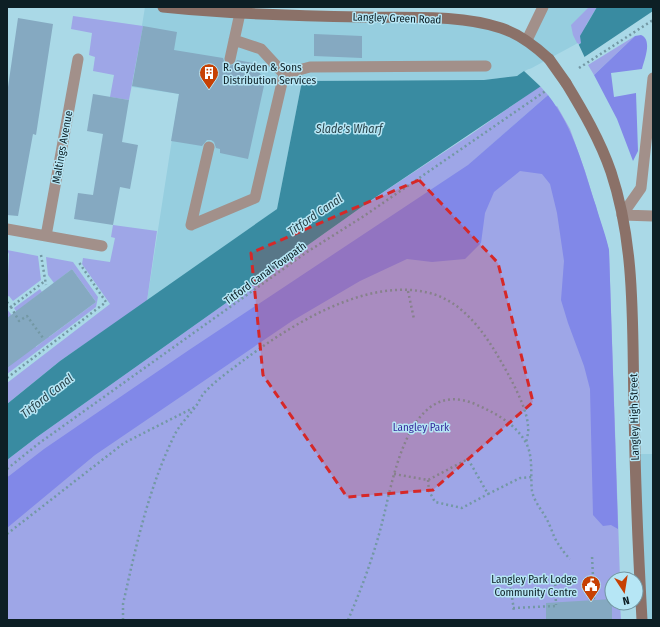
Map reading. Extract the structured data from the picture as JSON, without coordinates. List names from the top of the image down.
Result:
{
  "streets": {
    "main road": ["Langley Green Road", "Langley High Street"],
    "street": ["Maltings Avenue"],
    "path": ["Titford Canal Towpath"]
  },
  "crossings": [
    ["Langley Green Road", "Langley High Street"]
  ],
  "water": ["Slade's Wharf", "Titford Canal"],
  "parks": ["Langley Park"],
  "places": {
    "building": ["R. Gayden & Sons Distribution Services"],
    "public building": ["Langley Park Lodge Community Centre"]
  },
  "north": "bottom"
}
